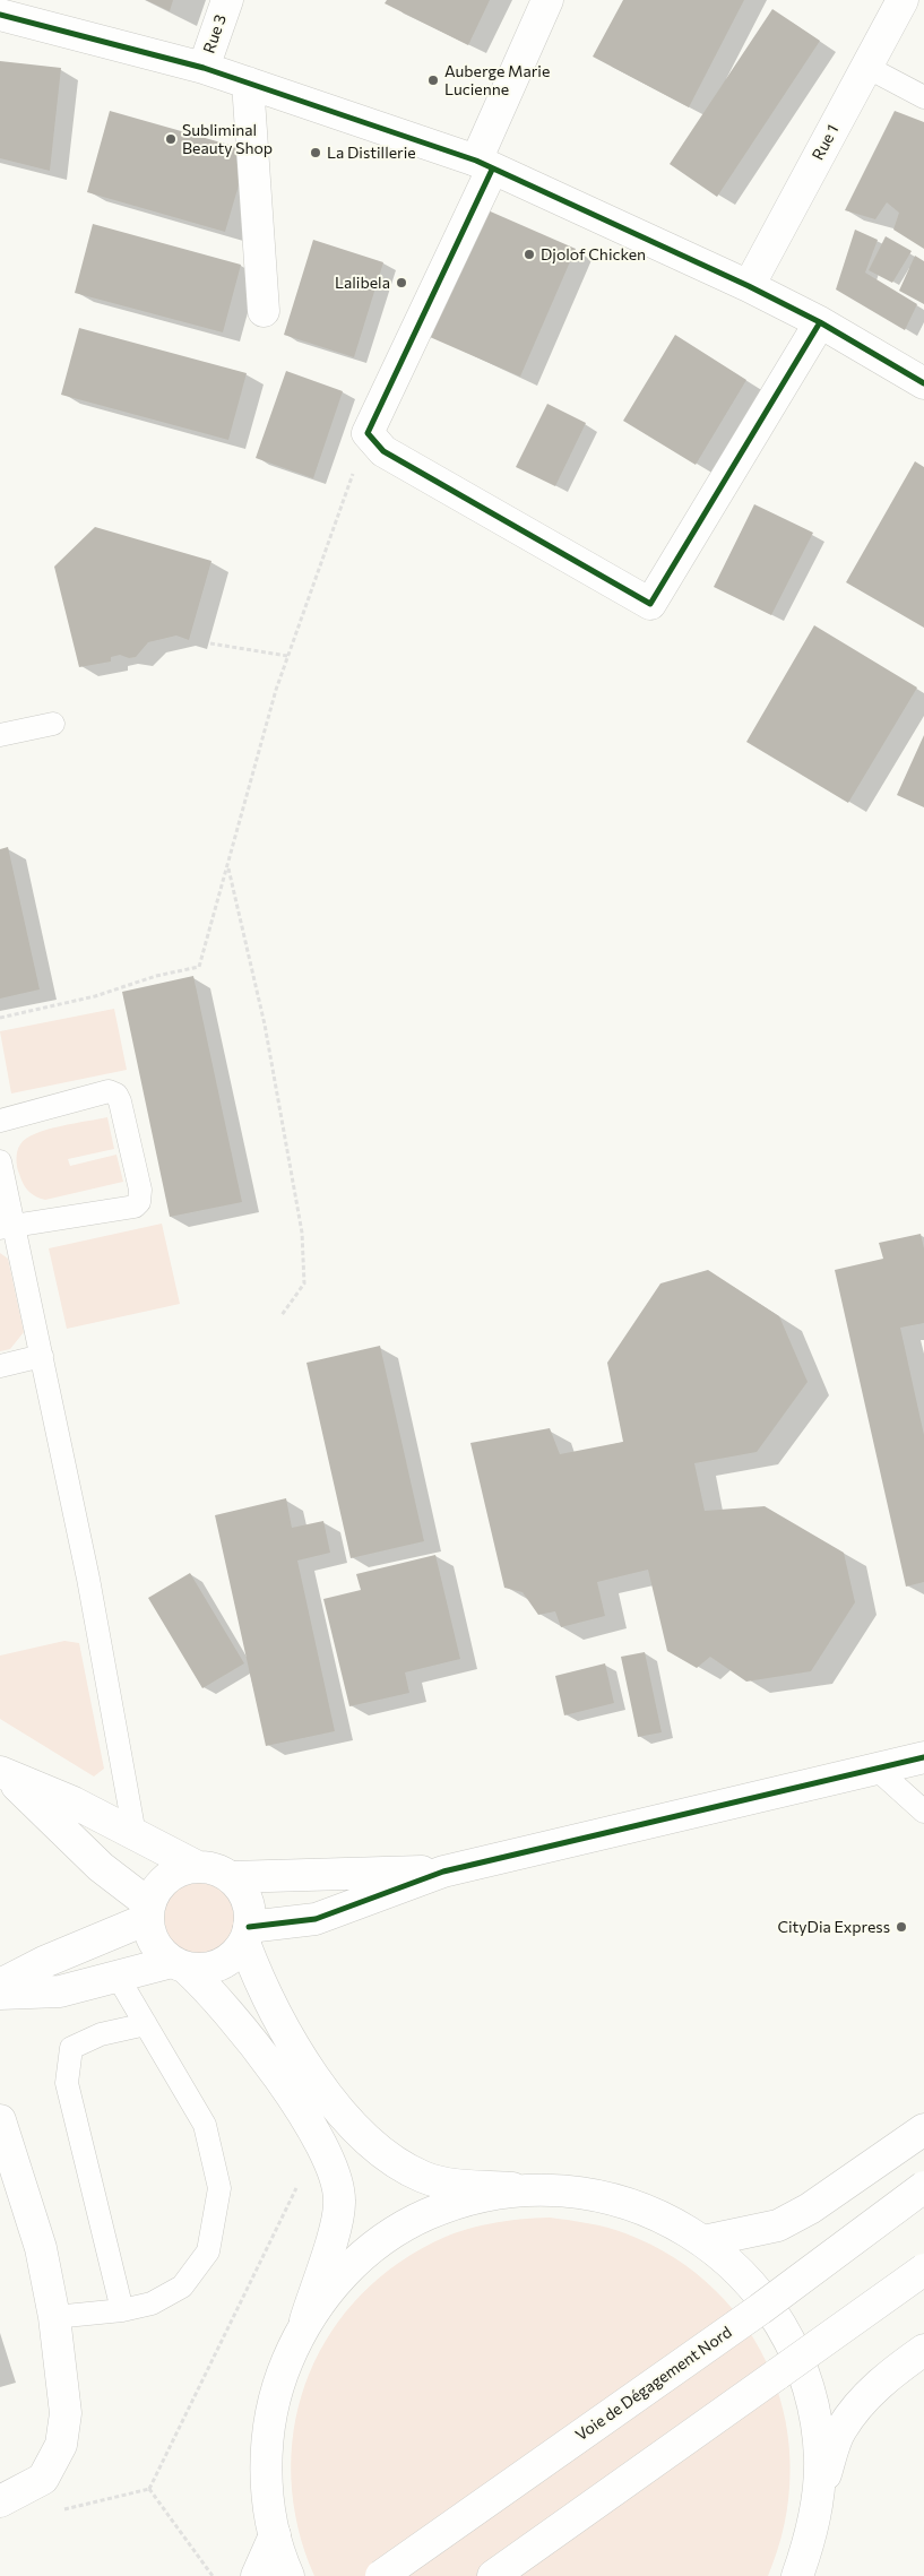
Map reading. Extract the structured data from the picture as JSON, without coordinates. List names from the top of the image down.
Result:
{
  "streets": {
    "main road": ["Rue 3", "Rue 1", "Voie de Dégagement Nord"]
  },
  "places": [
    "Auberge Marie Lucienne",
    "Subliminal Beauty Shop",
    "La Distillerie",
    "Djolof Chicken",
    "Lalibela",
    "CityDia Express"
  ]
}
